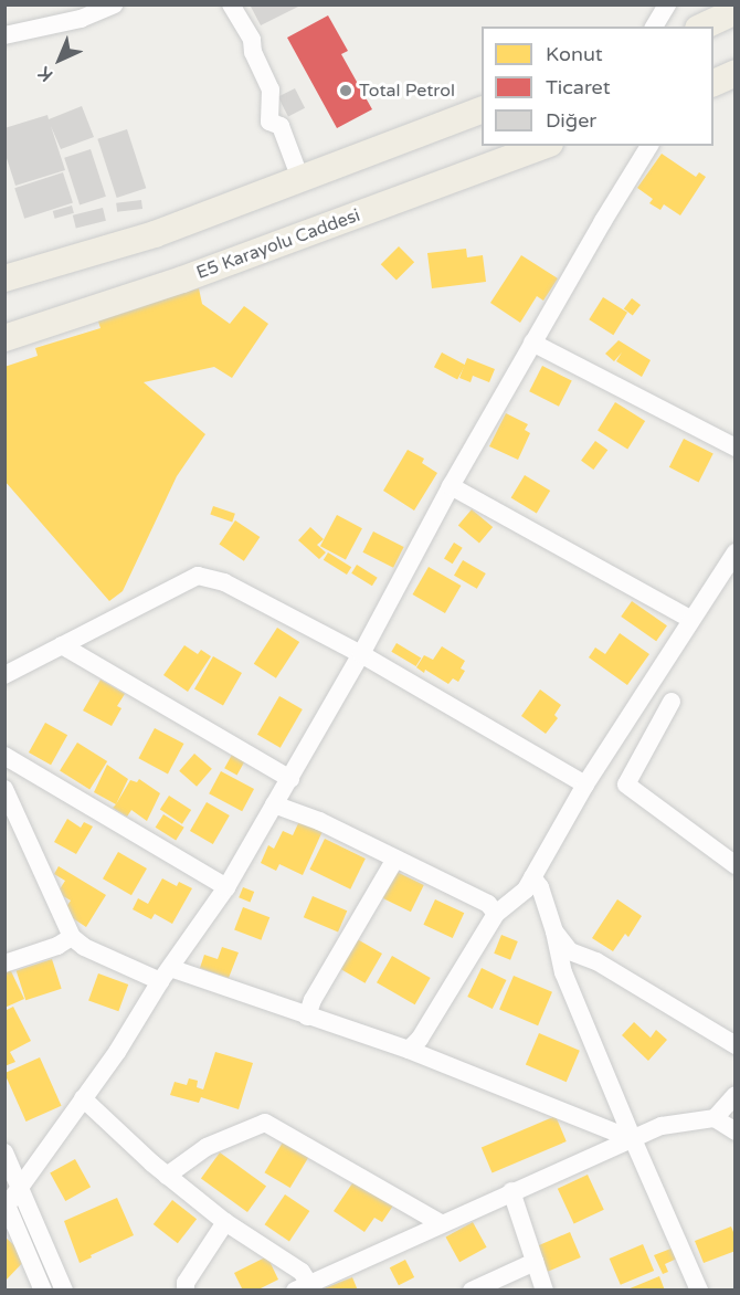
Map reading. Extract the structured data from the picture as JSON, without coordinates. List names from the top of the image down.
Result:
{
  "streets": {
    "highway": ["E5 Karayolu Caddesi"]
  },
  "places": ["Total Petrol"],
  "legend": ["Konut", "Ticaret", "Diğer"],
  "north": "bottom left"
}
